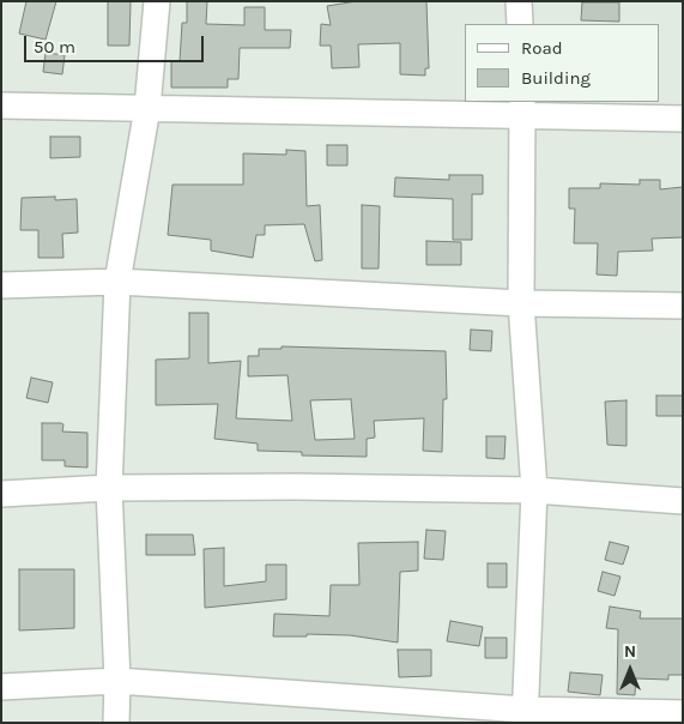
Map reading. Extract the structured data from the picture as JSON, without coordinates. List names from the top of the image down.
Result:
{
  "legend": ["Road", "Building"],
  "scale_bar": "50 m",
  "north": "top"
}
